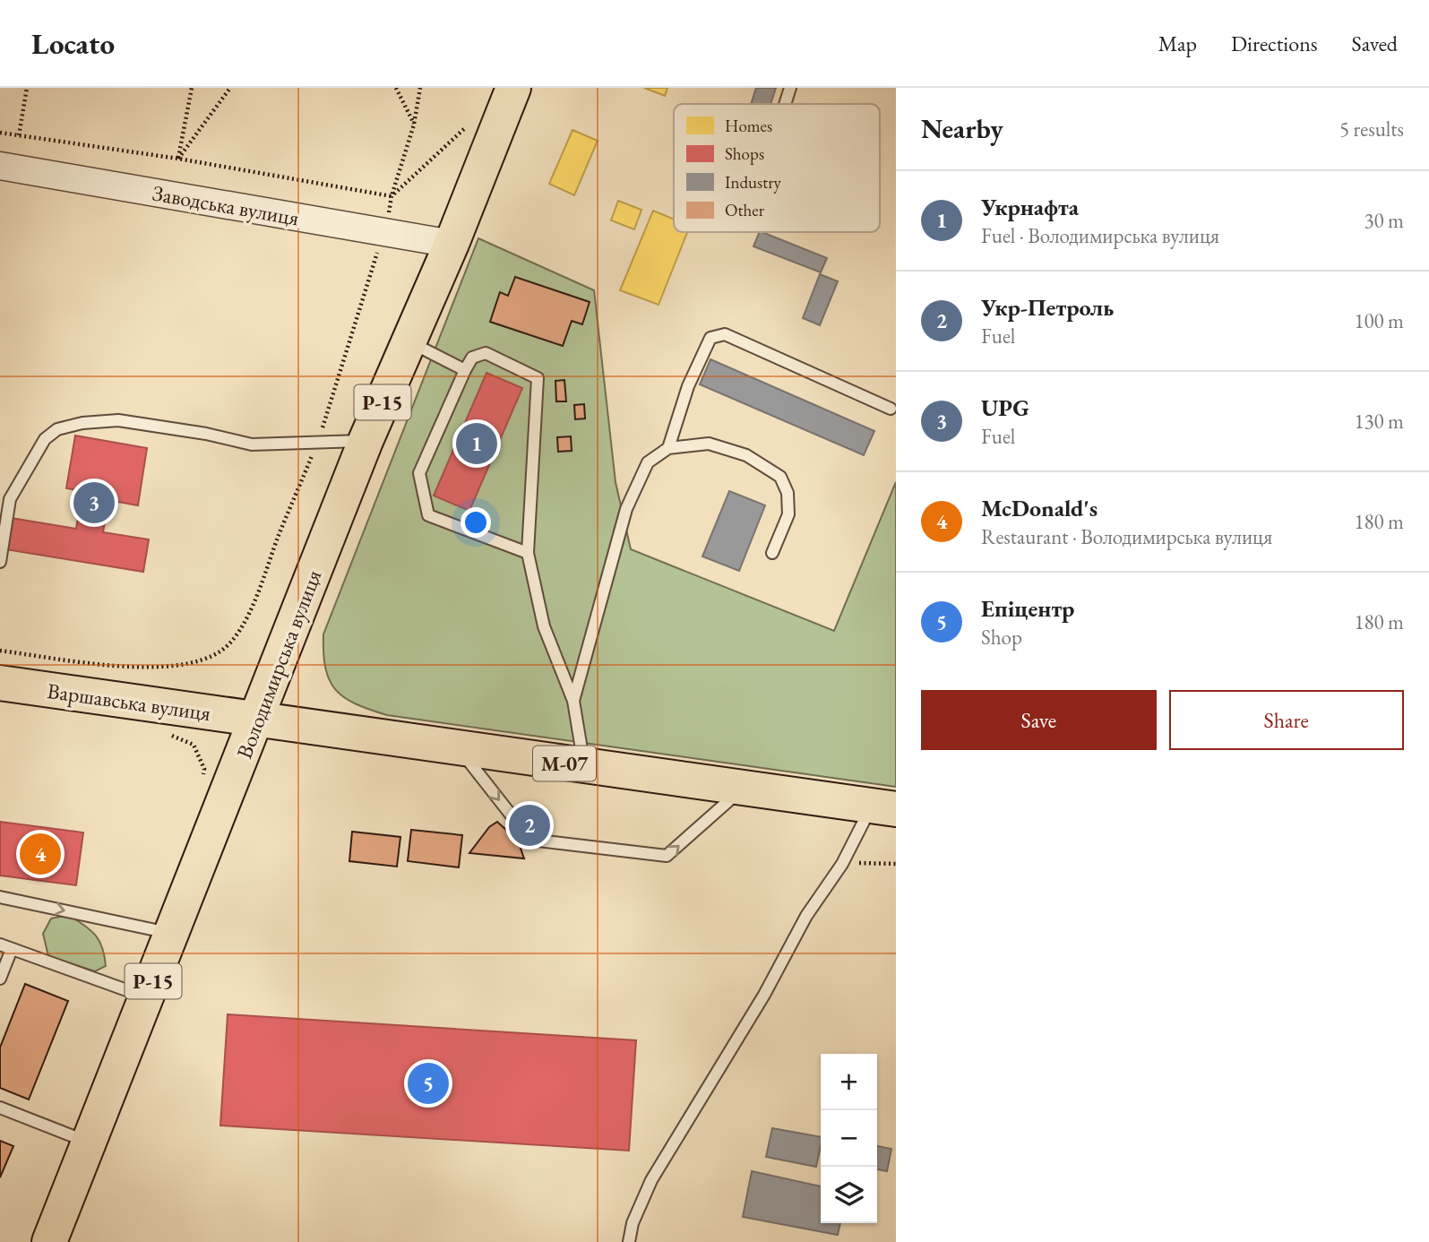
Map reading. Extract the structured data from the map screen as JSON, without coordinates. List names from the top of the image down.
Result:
{
  "streets": {
    "main road": [
      "Р-15",
      "Володимирська вулиця",
      "Варшавська вулиця",
      "М-07"
    ],
    "street": ["Заводська вулиця"]
  },
  "crossings": [
    ["Заводська вулиця", "Володимирська вулиця"],
    ["Володимирська вулиця", "Варшавська вулиця"],
    ["Володимирська вулиця", "М-07"],
    ["Варшавська вулиця", "М-07"]
  ],
  "legend": [
    "Homes",
    "Shops",
    "Industry",
    "Other"
  ],
  "page": {
    "header": "Locato",
    "nav": ["Map", "Directions", "Saved"],
    "heading": ["Nearby", "5 results"],
    "list": [
      {
        "mark": "1",
        "name": "Укрнафта",
        "note": "Fuel · Володимирська вулиця",
        "value": "30 m"
      },
      {
        "mark": "2",
        "name": "Укр-Петроль",
        "note": "Fuel",
        "value": "100 m"
      },
      {
        "mark": "3",
        "name": "UPG",
        "note": "Fuel",
        "value": "130 m"
      },
      {
        "mark": "4",
        "name": "McDonald's",
        "note": "Restaurant · Володимирська вулиця",
        "value": "180 m"
      },
      {
        "mark": "5",
        "name": "Епіцентр",
        "note": "Shop",
        "value": "180 m"
      }
    ],
    "pins": [
      "1",
      "3",
      "2",
      "4",
      "5"
    ],
    "buttons": ["Save", "Share"],
    "map_buttons": ["+", "−"]
  }
}
